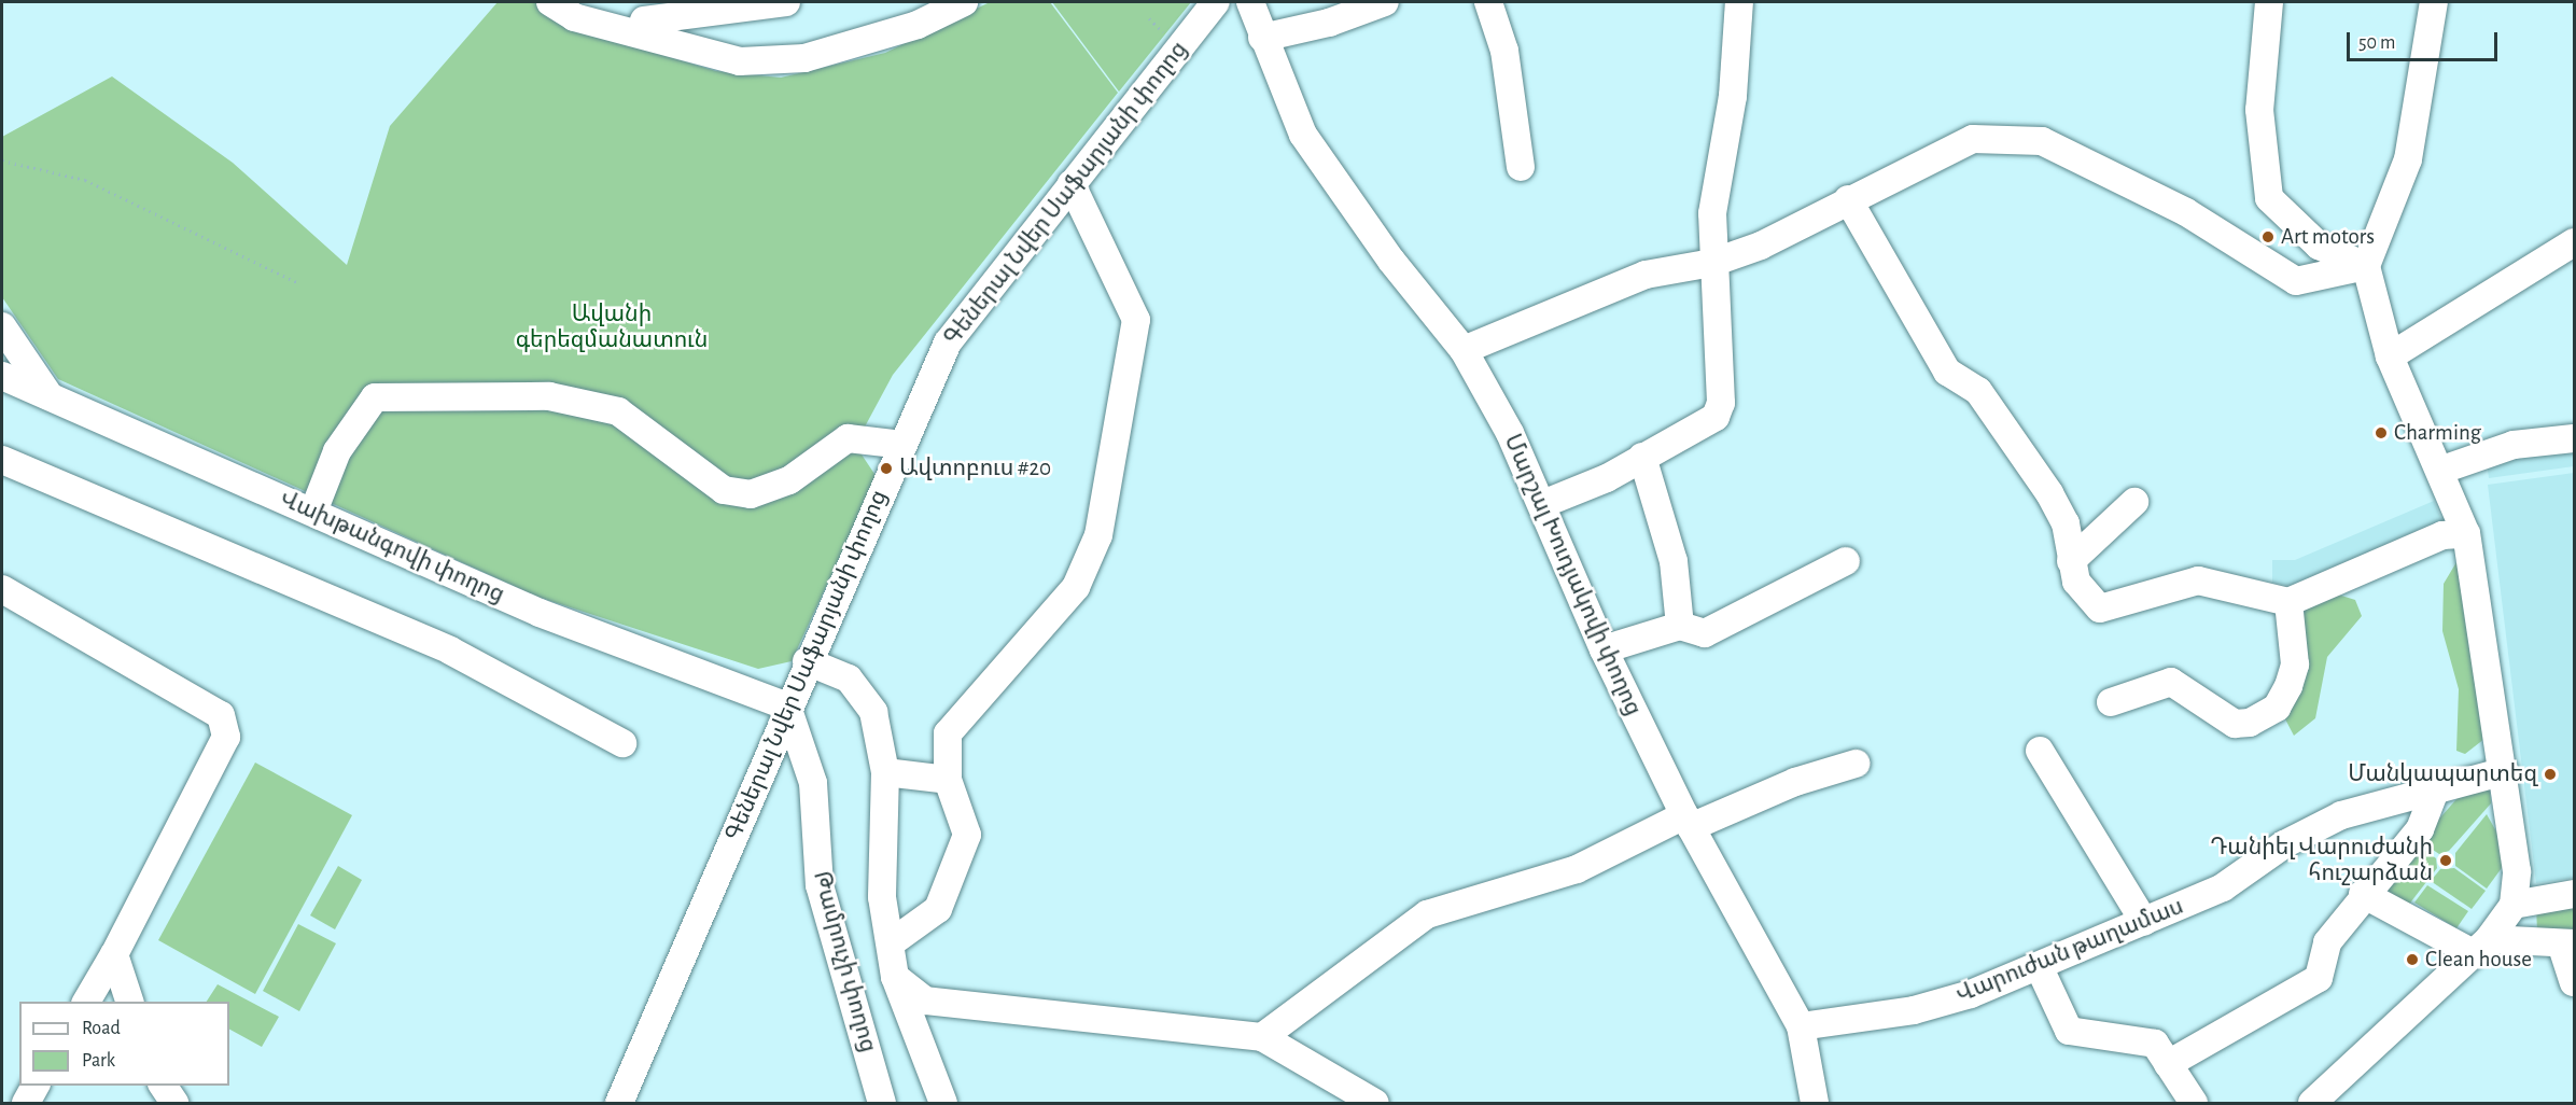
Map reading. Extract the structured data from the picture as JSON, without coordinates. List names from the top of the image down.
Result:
{
  "streets": {
    "street": [
      "Գեներալ Նվեր Սաֆարյանի փողոց",
      "Վախթանգովի փողոց",
      "Մարշալ Խուդյակովի փողոց",
      "Վարուժան թաղամաս",
      "Թամրուչի փողոց"
    ]
  },
  "crossings": [
    ["Գեներալ Նվեր Սաֆարյանի փողոց", "Վախթանգովի փողոց"],
    ["Գեներալ Նվեր Սաֆարյանի փողոց", "Թամրուչի փողոց"],
    ["Վախթանգովի փողոց", "Թամրուչի փողոց"],
    ["Մարշալ Խուդյակովի փողոց", "Վարուժան թաղամաս"]
  ],
  "parks": ["Ավանի գերեզմանատուն"],
  "places": [
    "Art motors",
    "Charming",
    "Ավտոբուս #20",
    "Մանկապարտեզ",
    "Դանիել Վարուժանի հուշարձան",
    "Clean house"
  ],
  "legend": ["Road", "Park"],
  "scale_bar": "50 m"
}
